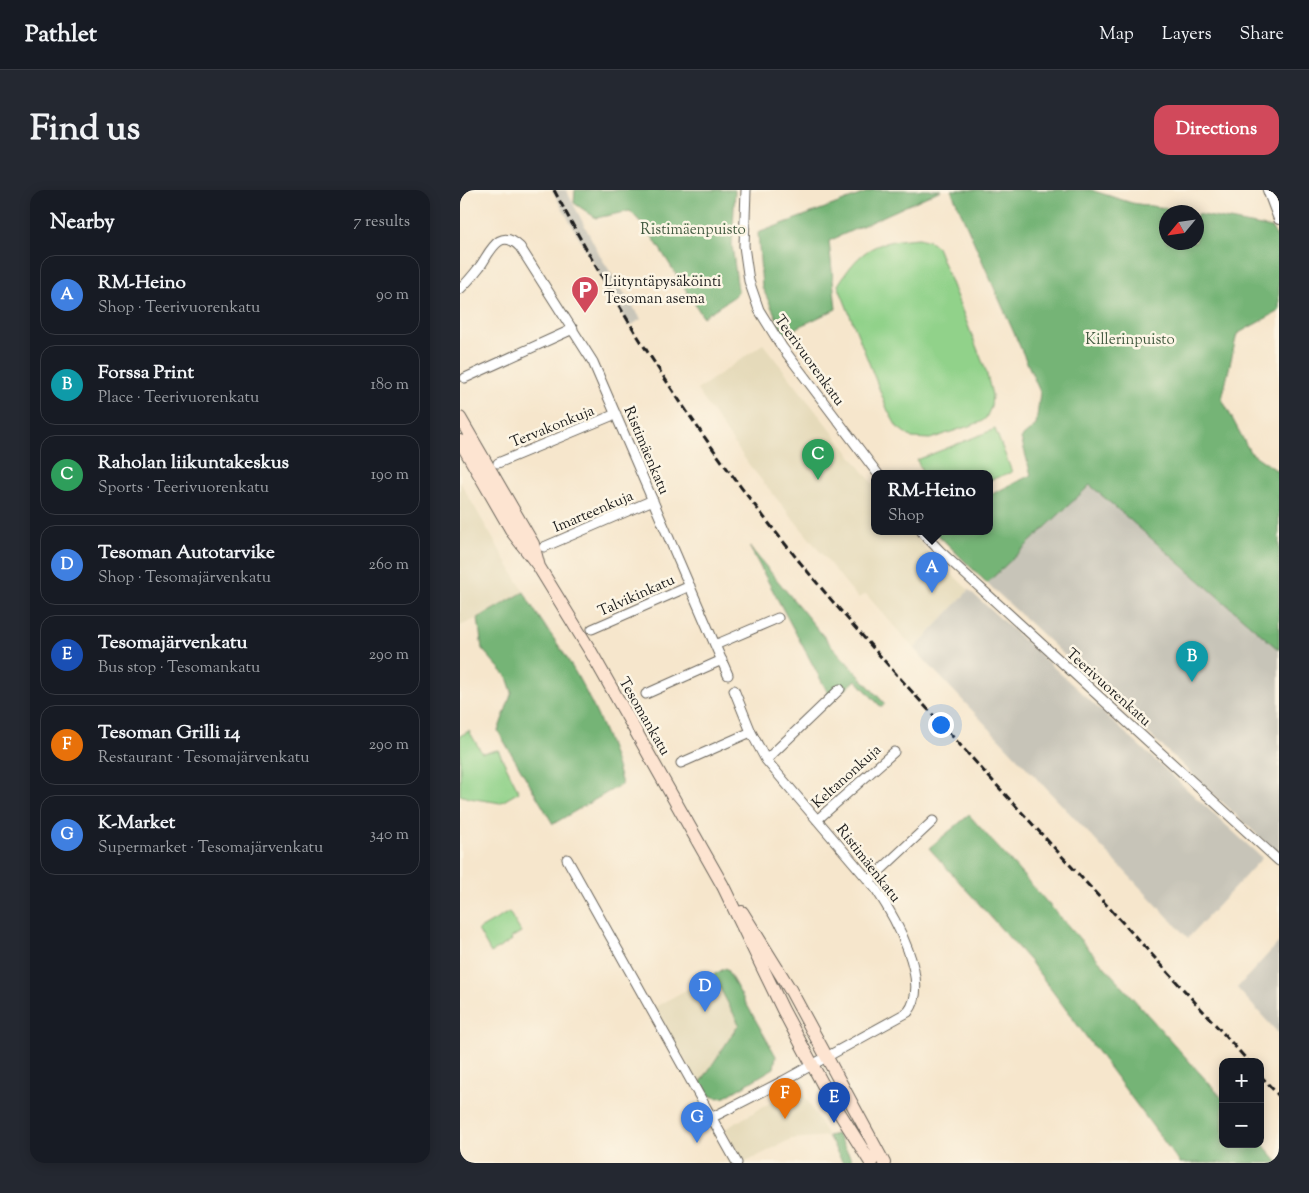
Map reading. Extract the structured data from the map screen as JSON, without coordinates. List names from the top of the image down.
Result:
{
  "streets": {
    "main road": ["Tesomankatu"],
    "street": [
      "Teerivuorenkatu",
      "Tervakonkuja",
      "Ristimäenkatu",
      "Imarteenkuja",
      "Talvikinkatu",
      "Keltanonkuja"
    ]
  },
  "crossings": [
    ["Tervakonkuja", "Ristimäenkatu"],
    ["Ristimäenkatu", "Imarteenkuja"],
    ["Ristimäenkatu", "Talvikinkatu"],
    ["Ristimäenkatu", "Tesomankatu"],
    ["Ristimäenkatu", "Keltanonkuja"]
  ],
  "parks": ["Ristimäenpuisto", "Killerinpuisto"],
  "places": {
    "parking": ["Liityntäpysäköinti Tesoman asema"]
  },
  "north": "bottom left",
  "page": {
    "header": "Pathlet",
    "nav": ["Map", "Layers", "Share"],
    "title": "Find us",
    "buttons": "Directions",
    "heading": ["Nearby", "7 results"],
    "list": [
      {
        "mark": "A",
        "name": "RM-Heino",
        "note": "Shop · Teerivuorenkatu",
        "value": "90 m"
      },
      {
        "mark": "B",
        "name": "Forssa Print",
        "note": "Place · Teerivuorenkatu",
        "value": "180 m"
      },
      {
        "mark": "C",
        "name": "Raholan liikuntakeskus",
        "note": "Sports · Teerivuorenkatu",
        "value": "190 m"
      },
      {
        "mark": "D",
        "name": "Tesoman Autotarvike",
        "note": "Shop · Tesomajärvenkatu",
        "value": "260 m"
      },
      {
        "mark": "E",
        "name": "Tesomajärvenkatu",
        "note": "Bus stop · Tesomankatu",
        "value": "290 m"
      },
      {
        "mark": "F",
        "name": "Tesoman Grilli 14",
        "note": "Restaurant · Tesomajärvenkatu",
        "value": "290 m"
      },
      {
        "mark": "G",
        "name": "K-Market",
        "note": "Supermarket · Tesomajärvenkatu",
        "value": "340 m"
      }
    ],
    "pins": [
      "C",
      "A",
      "B",
      "D",
      "F",
      "E",
      "G"
    ],
    "popup": ["RM-Heino", "Shop"],
    "map_buttons": ["+", "−"]
  }
}
